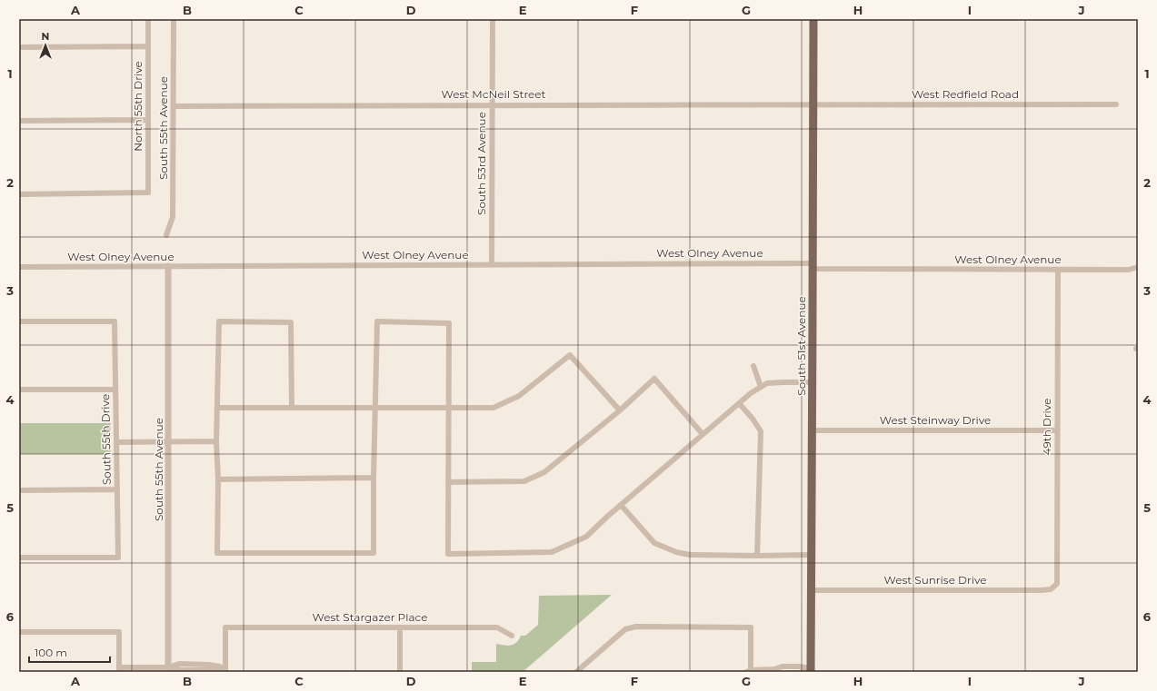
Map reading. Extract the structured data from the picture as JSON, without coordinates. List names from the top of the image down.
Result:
{
  "streets": {
    "main road": ["South 51st Avenue"],
    "street": [
      "West McNeil Street",
      "West Redfield Road",
      "North 55th Drive",
      "South 55th Avenue",
      "South 53rd Avenue",
      "West Olney Avenue",
      "West Steinway Drive",
      "49th Drive",
      "South 55th Drive",
      "West Sunrise Drive",
      "West Stargazer Place"
    ]
  },
  "crossings": [
    ["West McNeil Street", "West Redfield Road"],
    ["West McNeil Street", "South 55th Avenue"],
    ["West McNeil Street", "South 53rd Avenue"],
    ["West McNeil Street", "South 51st Avenue"],
    ["West Redfield Road", "South 51st Avenue"],
    ["South 55th Avenue", "West Olney Avenue"],
    ["South 53rd Avenue", "West Olney Avenue"],
    ["West Olney Avenue", "South 51st Avenue"],
    ["West Olney Avenue", "49th Drive"],
    ["South 51st Avenue", "West Steinway Drive"],
    ["South 51st Avenue", "West Sunrise Drive"],
    ["West Steinway Drive", "49th Drive"],
    ["49th Drive", "West Sunrise Drive"]
  ],
  "scale_bar": "100 m",
  "north": "top",
  "grid": {
    "columns": [
      "A",
      "B",
      "C",
      "D",
      "E",
      "F",
      "G",
      "H",
      "I",
      "J"
    ],
    "rows": [
      "1",
      "2",
      "3",
      "4",
      "5",
      "6"
    ]
  }
}
